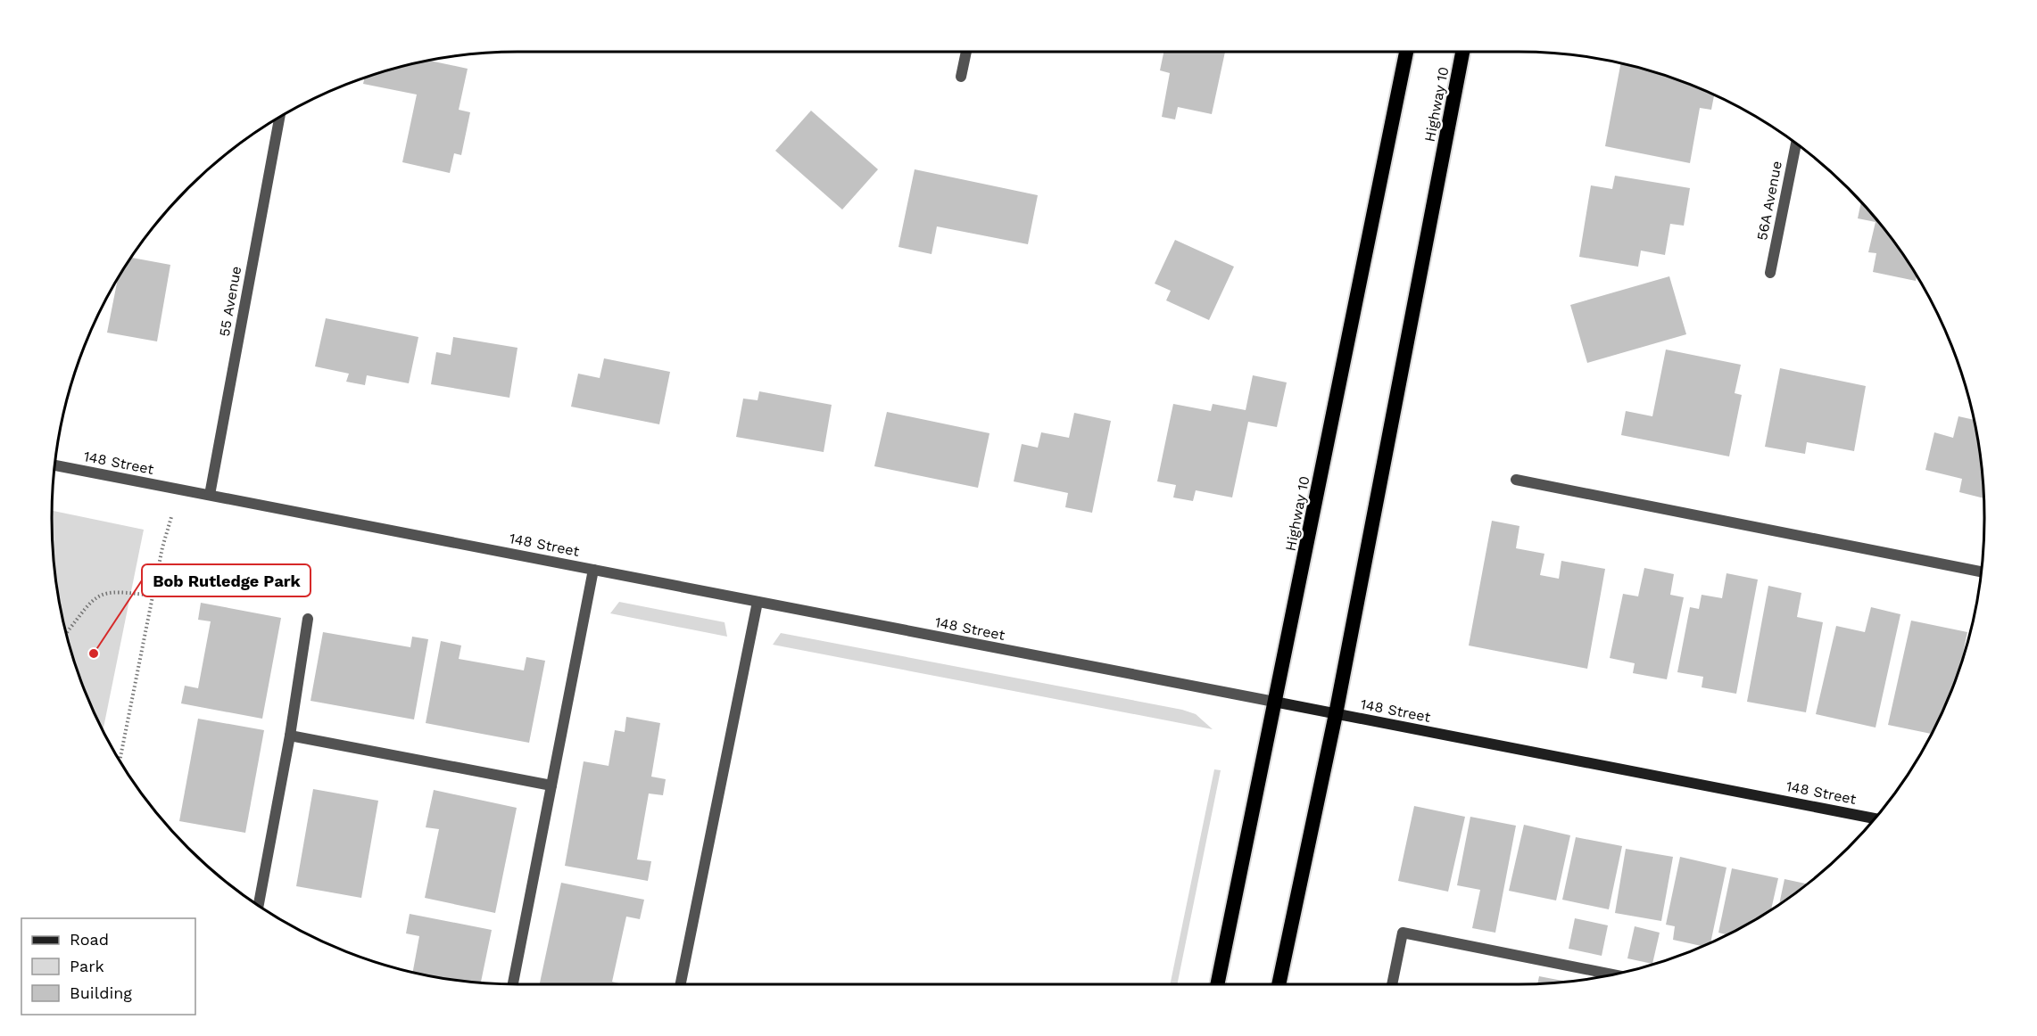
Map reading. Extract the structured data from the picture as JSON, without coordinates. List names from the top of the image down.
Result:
{
  "streets": {
    "highway": ["Highway 10"],
    "main road": ["148 Street"],
    "street": ["56A Avenue", "55 Avenue"]
  },
  "crossings": [
    ["Highway 10", "148 Street"],
    ["55 Avenue", "148 Street"]
  ],
  "places": ["Bob Rutledge Park"],
  "legend": ["Road", "Park", "Building"]
}
